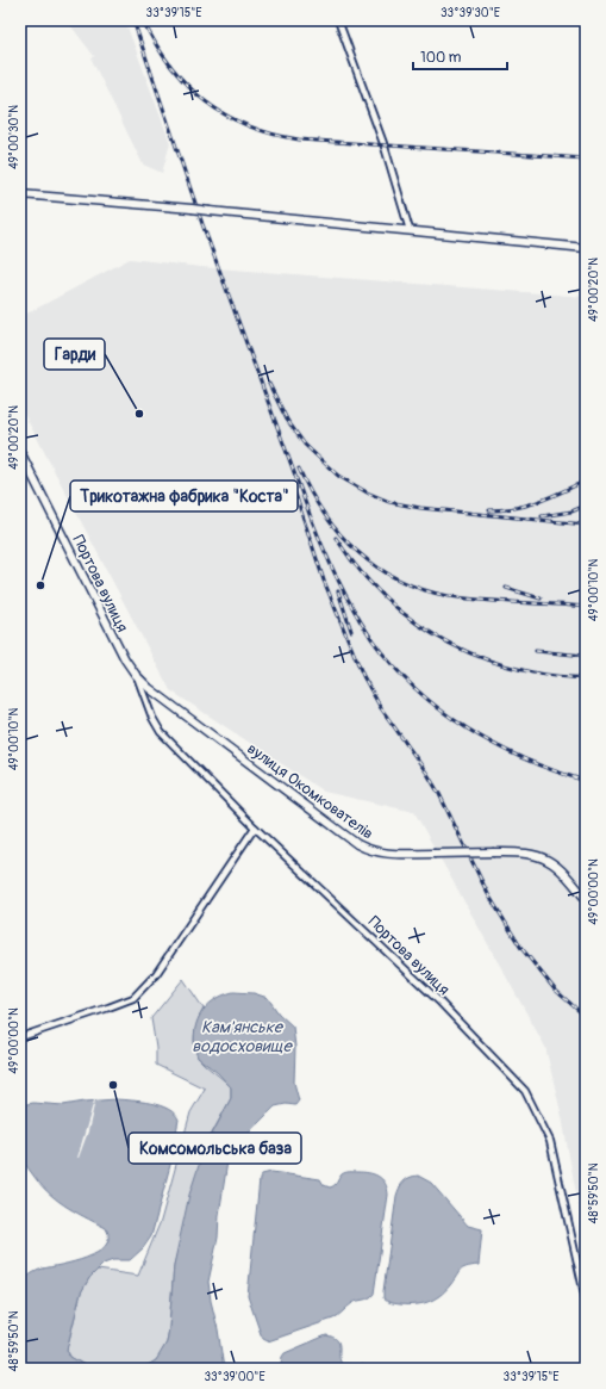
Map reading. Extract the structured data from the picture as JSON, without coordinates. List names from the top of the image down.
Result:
{
  "streets": {
    "street": ["Портова вулиця", "вулиця Окомкователів"]
  },
  "crossings": [
    ["Портова вулиця", "вулиця Окомкователів"]
  ],
  "water": ["Кам'янське водосховище"],
  "places": ["Гарди", "Трикотажна фабрика \"Коста\"", "Комсомольська база"],
  "scale_bar": "100 m",
  "coordinates": [
    "33°39'15\"E",
    "33°39'30\"E",
    "49°00'30\"N",
    "49°00'20\"N",
    "49°00'10\"N",
    "49°00'00\"N",
    "48°59'50\"N",
    "33°39'00\"E"
  ]
}
